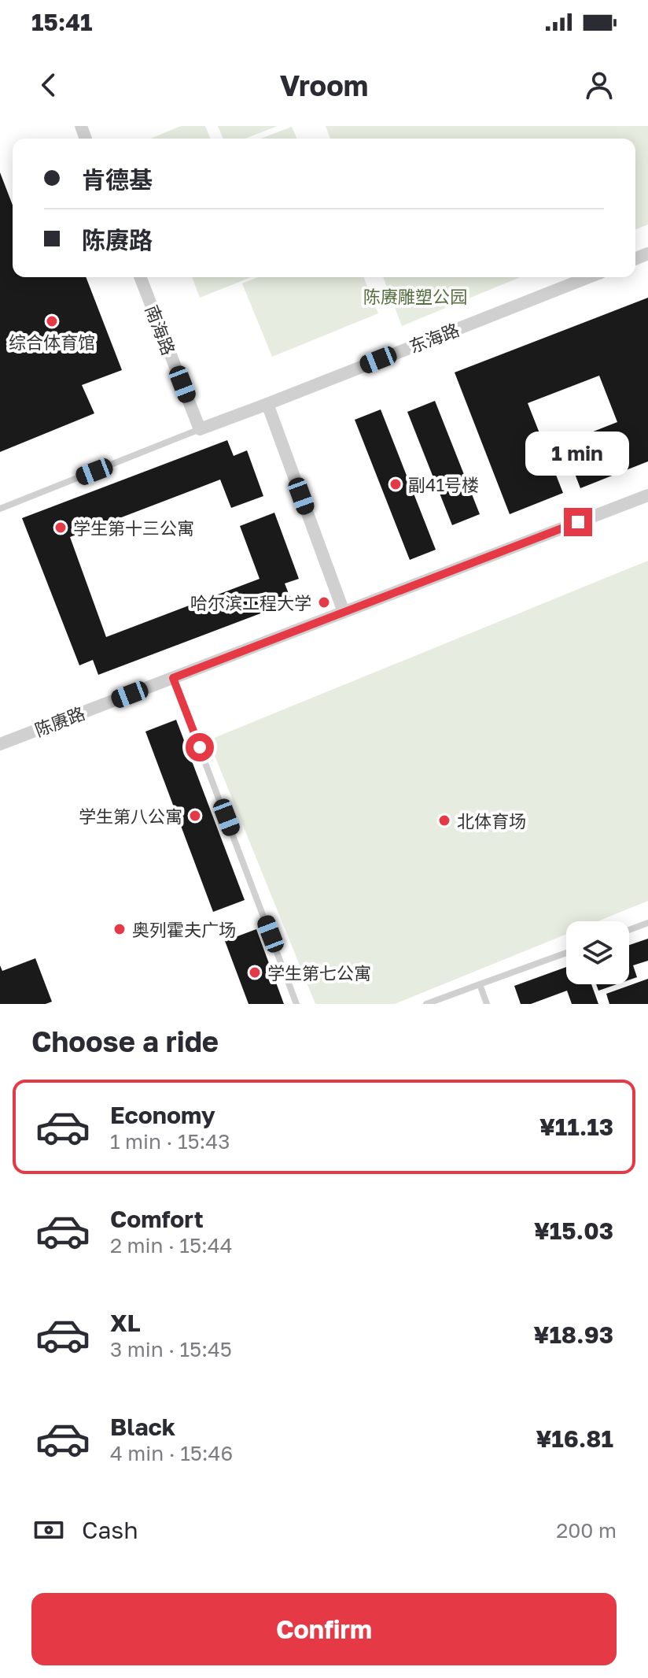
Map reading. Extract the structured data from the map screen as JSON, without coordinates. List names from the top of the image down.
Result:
{
  "streets": {
    "street": ["南海路", "东海路", "陈赓路"]
  },
  "parks": ["陈赓雕塑公园"],
  "places": [
    "综合体育馆",
    "副41号楼",
    "学生第十三公寓",
    "哈尔滨工程大学",
    "学生第八公寓",
    "北体育场",
    "奥列霍夫广场",
    "学生第七公寓"
  ],
  "page": {
    "status": "15:41",
    "header": "Vroom",
    "banner": ["肯德基", "陈赓路"],
    "bubble": "1 min",
    "heading": "Choose a ride",
    "list": [
      {
        "name": "Economy",
        "note": "1 min · 15:43",
        "value": "¥11.13"
      },
      {
        "name": "Comfort",
        "note": "2 min · 15:44",
        "value": "¥15.03"
      },
      {
        "name": "XL",
        "note": "3 min · 15:45",
        "value": "¥18.93"
      },
      {
        "name": "Black",
        "note": "4 min · 15:46",
        "value": "¥16.81"
      }
    ],
    "pay": ["Cash", "200 m"],
    "buttons": "Confirm"
  }
}
